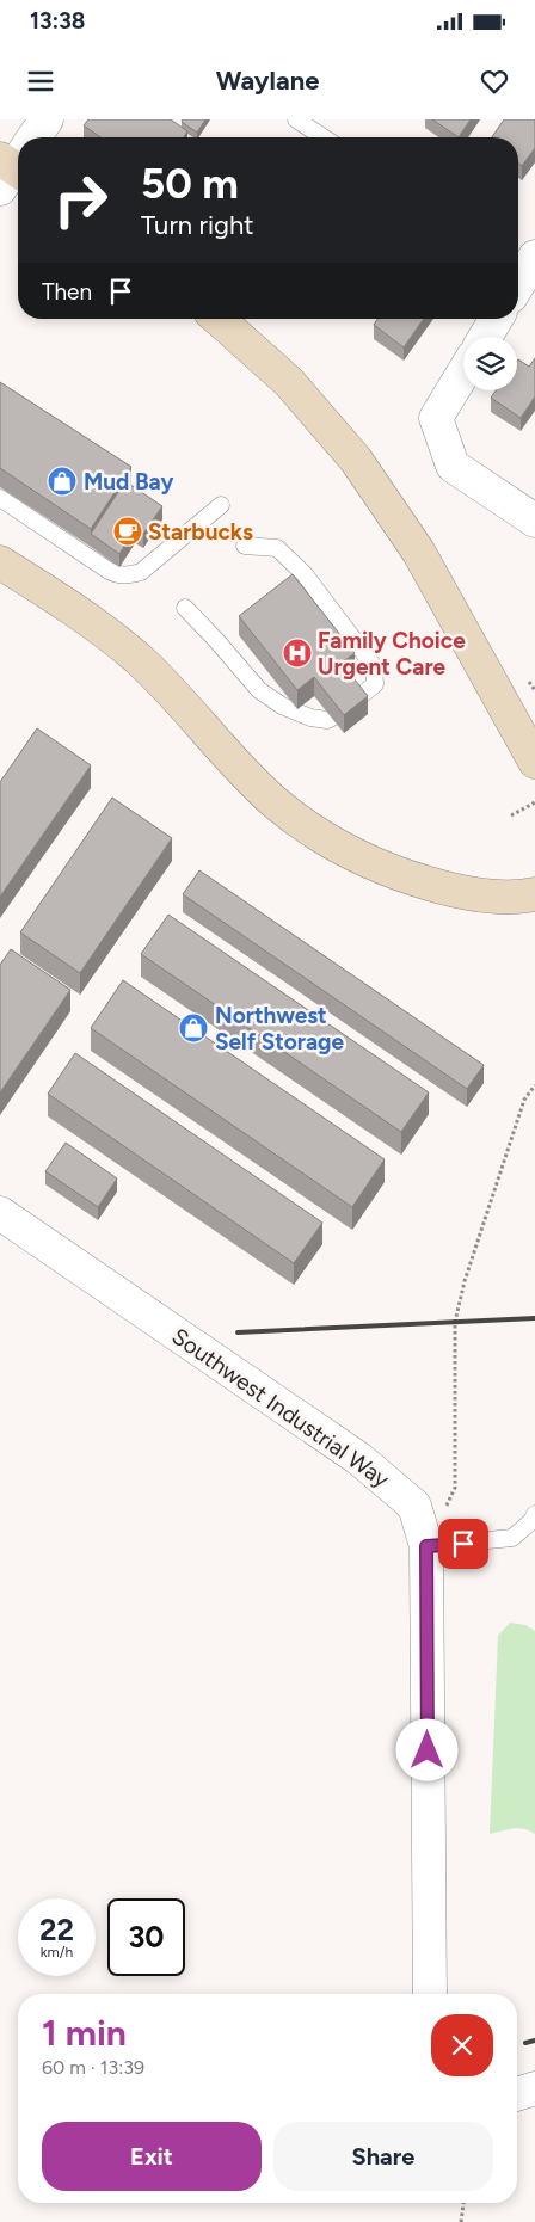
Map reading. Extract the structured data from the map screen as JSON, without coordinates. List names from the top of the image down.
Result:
{
  "streets": {
    "street": ["Southwest Industrial Way"]
  },
  "places": {
    "shop": ["Mud Bay", "Northwest Self Storage"],
    "cafe": ["Starbucks"],
    "hospital": ["Family Choice Urgent Care"]
  },
  "page": {
    "status": "13:38",
    "header": "Waylane",
    "turn": ["50 m", "Turn right"],
    "then": "Then",
    "speed": "22 km/h",
    "limit": "30",
    "heading": ["1 min", "60 m · 13:39"],
    "buttons": ["Exit", "Share"]
  }
}
